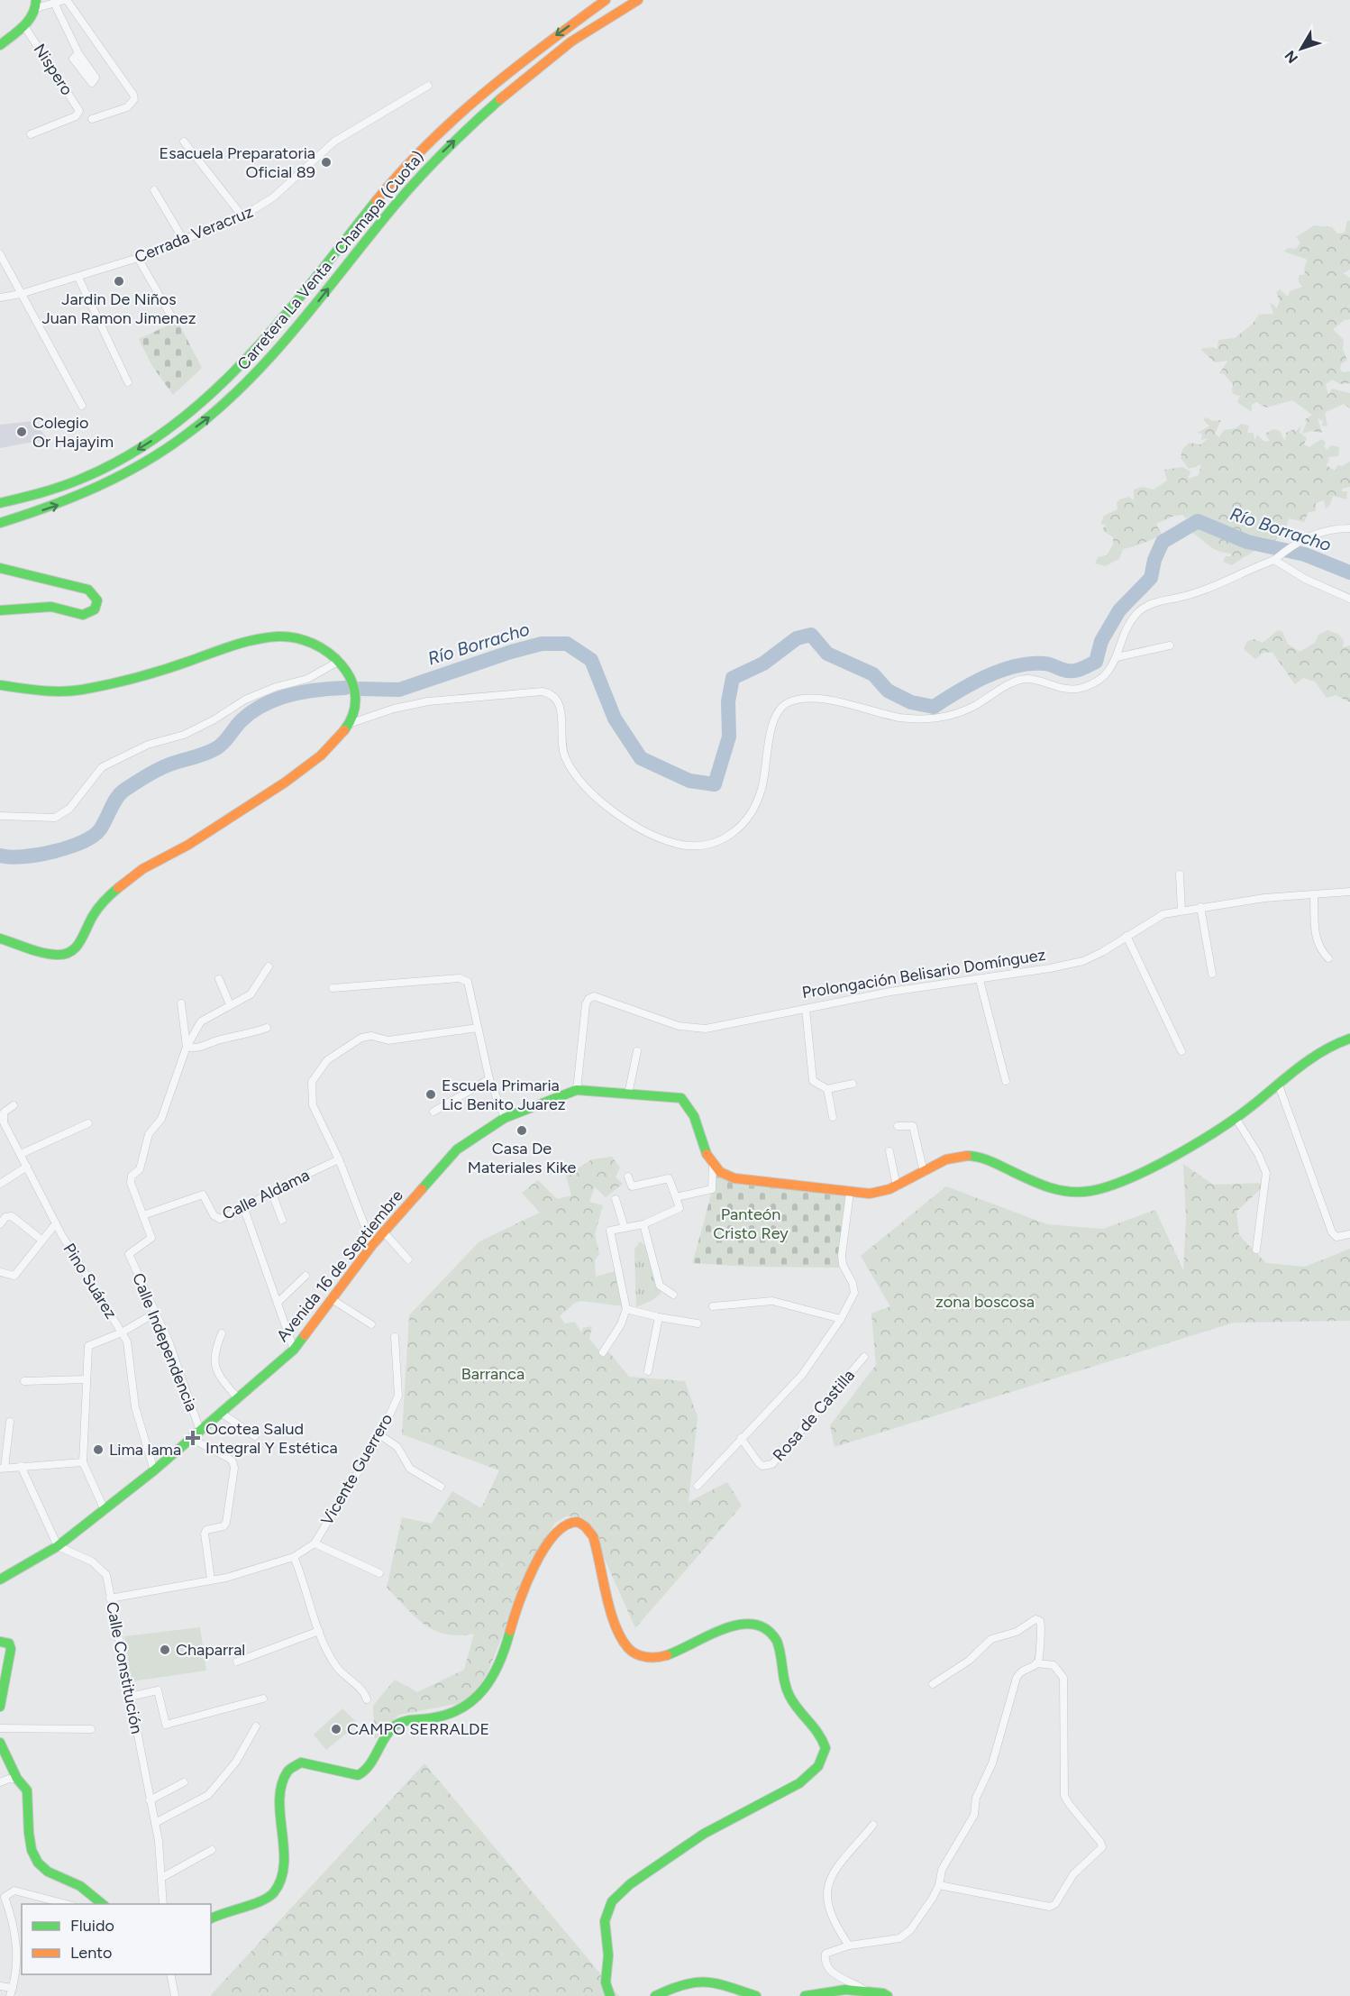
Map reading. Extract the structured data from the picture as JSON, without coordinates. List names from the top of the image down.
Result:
{
  "streets": {
    "main road": ["Carretera La Venta - Chamapa (Cuota)", "Avenida 16 de Septiembre"],
    "street": [
      "Nispero",
      "Cerrada Veracruz",
      "Prolongación Belisario Domínguez",
      "Calle Aldama",
      "Pino Suárez",
      "Calle Independencia",
      "Rosa de Castilla",
      "Vicente Guerrero",
      "Calle Constitución"
    ]
  },
  "crossings": [
    ["Prolongación Belisario Domínguez", "Avenida 16 de Septiembre"],
    ["Calle Aldama", "Calle Independencia"],
    ["Avenida 16 de Septiembre", "Pino Suárez"],
    ["Avenida 16 de Septiembre", "Calle Independencia"],
    ["Avenida 16 de Septiembre", "Calle Constitución"],
    ["Vicente Guerrero", "Calle Constitución"]
  ],
  "water": ["Río Borracho"],
  "parks": ["Panteón Cristo Rey", "zona boscosa", "Barranca"],
  "places": {
    "other": [
      "Esacuela Preparatoria Oficial 89",
      "Jardin De Niños Juan Ramon Jimenez",
      "Colegio Or Hajayim",
      "Escuela Primaria Lic Benito Juarez",
      "Casa De Materiales Kike",
      "Lima lama",
      "Chaparral",
      "CAMPO SERRALDE"
    ],
    "health": ["Ocotea Salud Integral Y Estética"]
  },
  "legend": ["Fluido", "Lento"],
  "north": "bottom left"
}
